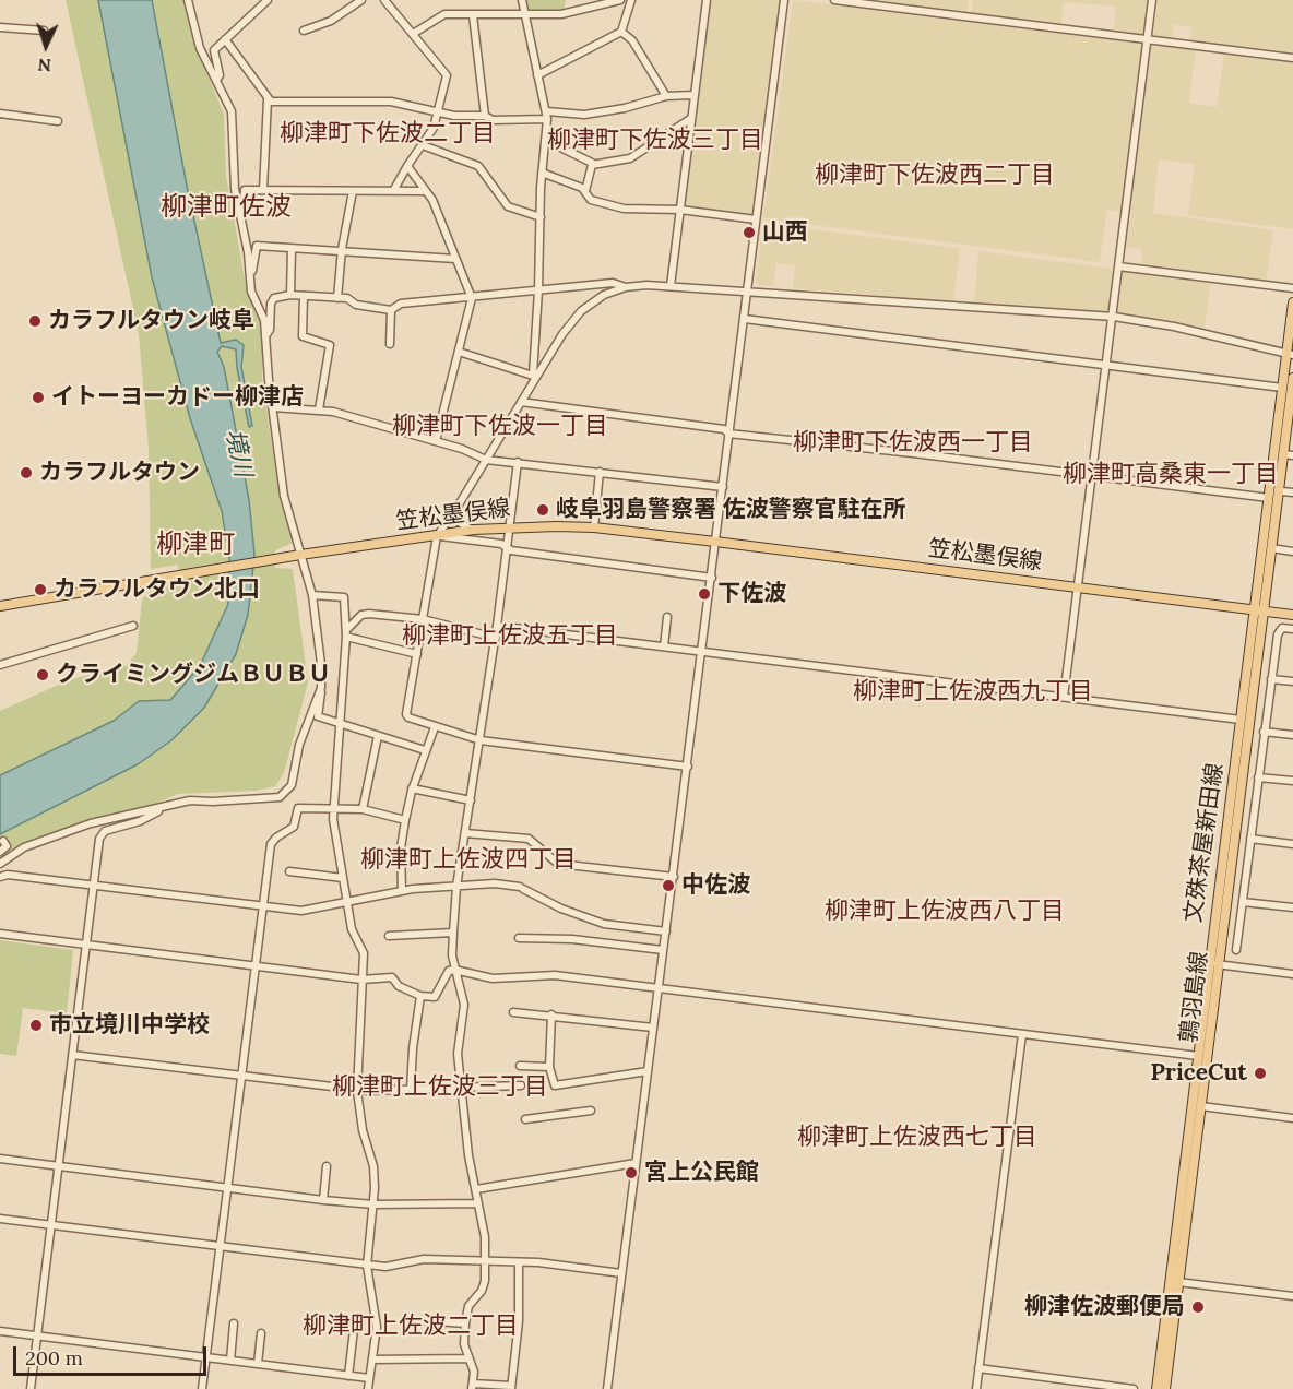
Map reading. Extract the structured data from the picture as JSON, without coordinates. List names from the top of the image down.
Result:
{
  "streets": {
    "main road": ["笠松墨俣線", "文殊茶屋新田線", "鶉羽島線"]
  },
  "crossings": [
    ["笠松墨俣線", "文殊茶屋新田線"],
    ["笠松墨俣線", "鶉羽島線"],
    ["文殊茶屋新田線", "鶉羽島線"]
  ],
  "districts": [
    "柳津町下佐波二丁目",
    "柳津町下佐波三丁目",
    "柳津町下佐波西二丁目",
    "柳津町佐波",
    "柳津町下佐波一丁目",
    "柳津町下佐波西一丁目",
    "柳津町高桑東一丁目",
    "柳津町",
    "柳津町上佐波五丁目",
    "柳津町上佐波西九丁目",
    "柳津町上佐波四丁目",
    "柳津町上佐波西八丁目",
    "柳津町上佐波三丁目",
    "柳津町上佐波西七丁目",
    "柳津町上佐波二丁目"
  ],
  "water": ["境川"],
  "places": [
    "山西",
    "カラフルタウン岐阜",
    "イトーヨーカドー柳津店",
    "カラフルタウン",
    "岐阜羽島警察署 佐波警察官駐在所",
    "カラフルタウン北口",
    "下佐波",
    "クライミングジムＢＵＢＵ",
    "中佐波",
    "市立境川中学校",
    "PriceCut",
    "宮上公民館",
    "柳津佐波郵便局"
  ],
  "scale_bar": "200 m",
  "north": "bottom"
}
